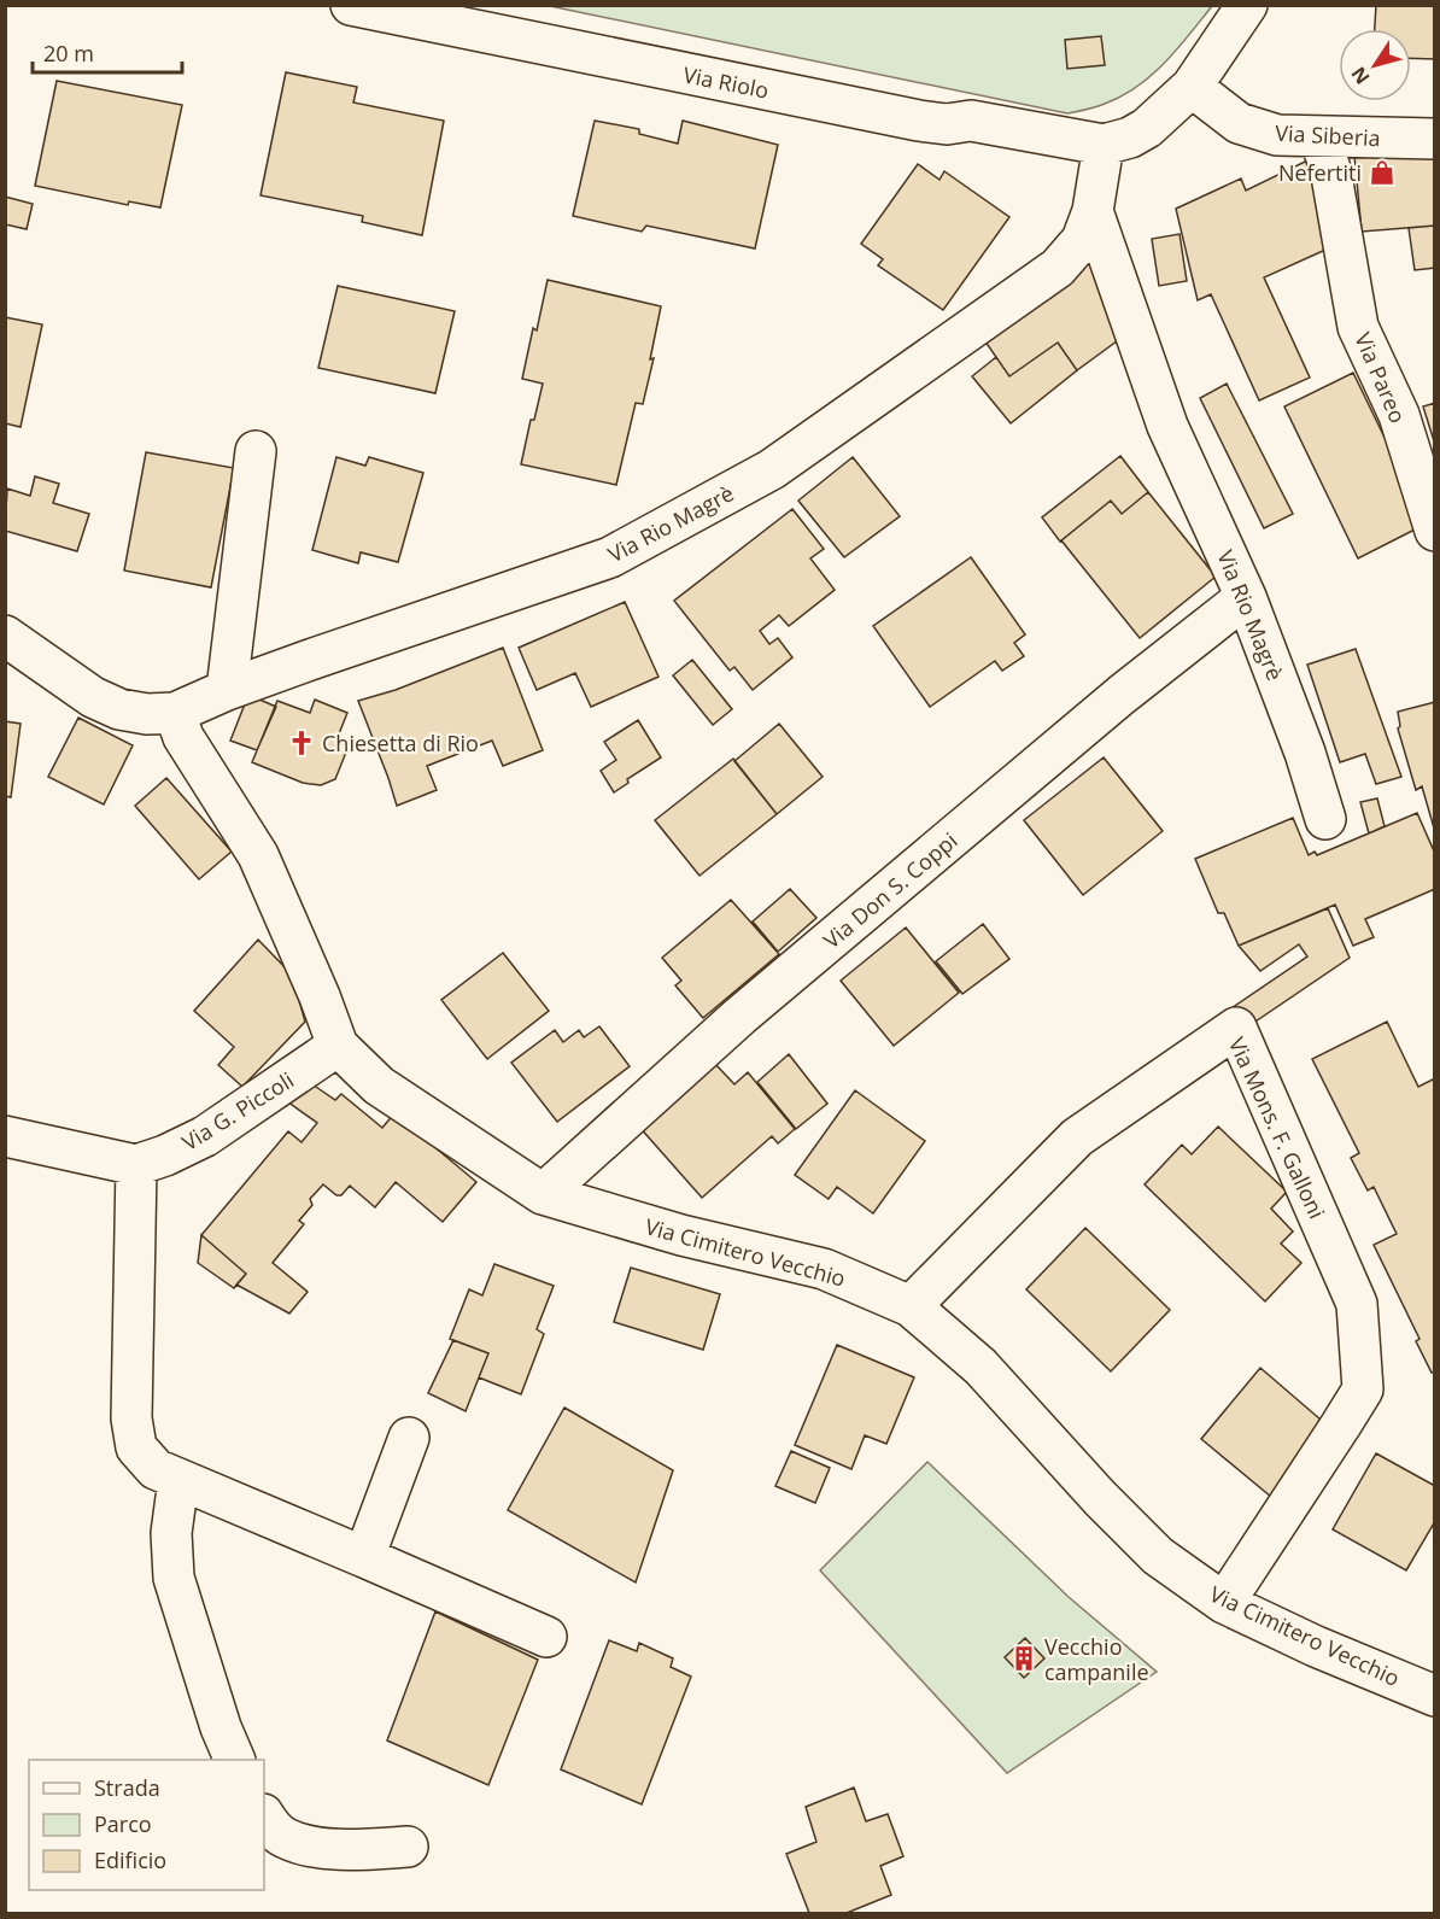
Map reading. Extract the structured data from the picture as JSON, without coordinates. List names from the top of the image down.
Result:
{
  "streets": {
    "street": [
      "Via Riolo",
      "Via Siberia",
      "Via Pareo",
      "Via Rio Magrè",
      "Via Don S. Coppi",
      "Via G. Piccoli",
      "Via Mons. F. Galloni",
      "Via Cimitero Vecchio"
    ]
  },
  "crossings": [
    ["Via Riolo", "Via Rio Magrè"],
    ["Via Siberia", "Via Pareo"],
    ["Via Rio Magrè", "Via Don S. Coppi"],
    ["Via Rio Magrè", "Via Cimitero Vecchio"],
    ["Via Don S. Coppi", "Via Cimitero Vecchio"],
    ["Via G. Piccoli", "Via Cimitero Vecchio"],
    ["Via Mons. F. Galloni", "Via Cimitero Vecchio"]
  ],
  "places": {
    "shop": ["Nefertiti"],
    "church": ["Chiesetta di Rio"],
    "building": ["Vecchio campanile"]
  },
  "legend": ["Strada", "Parco", "Edificio"],
  "scale_bar": "20 m",
  "north": "bottom left"
}
